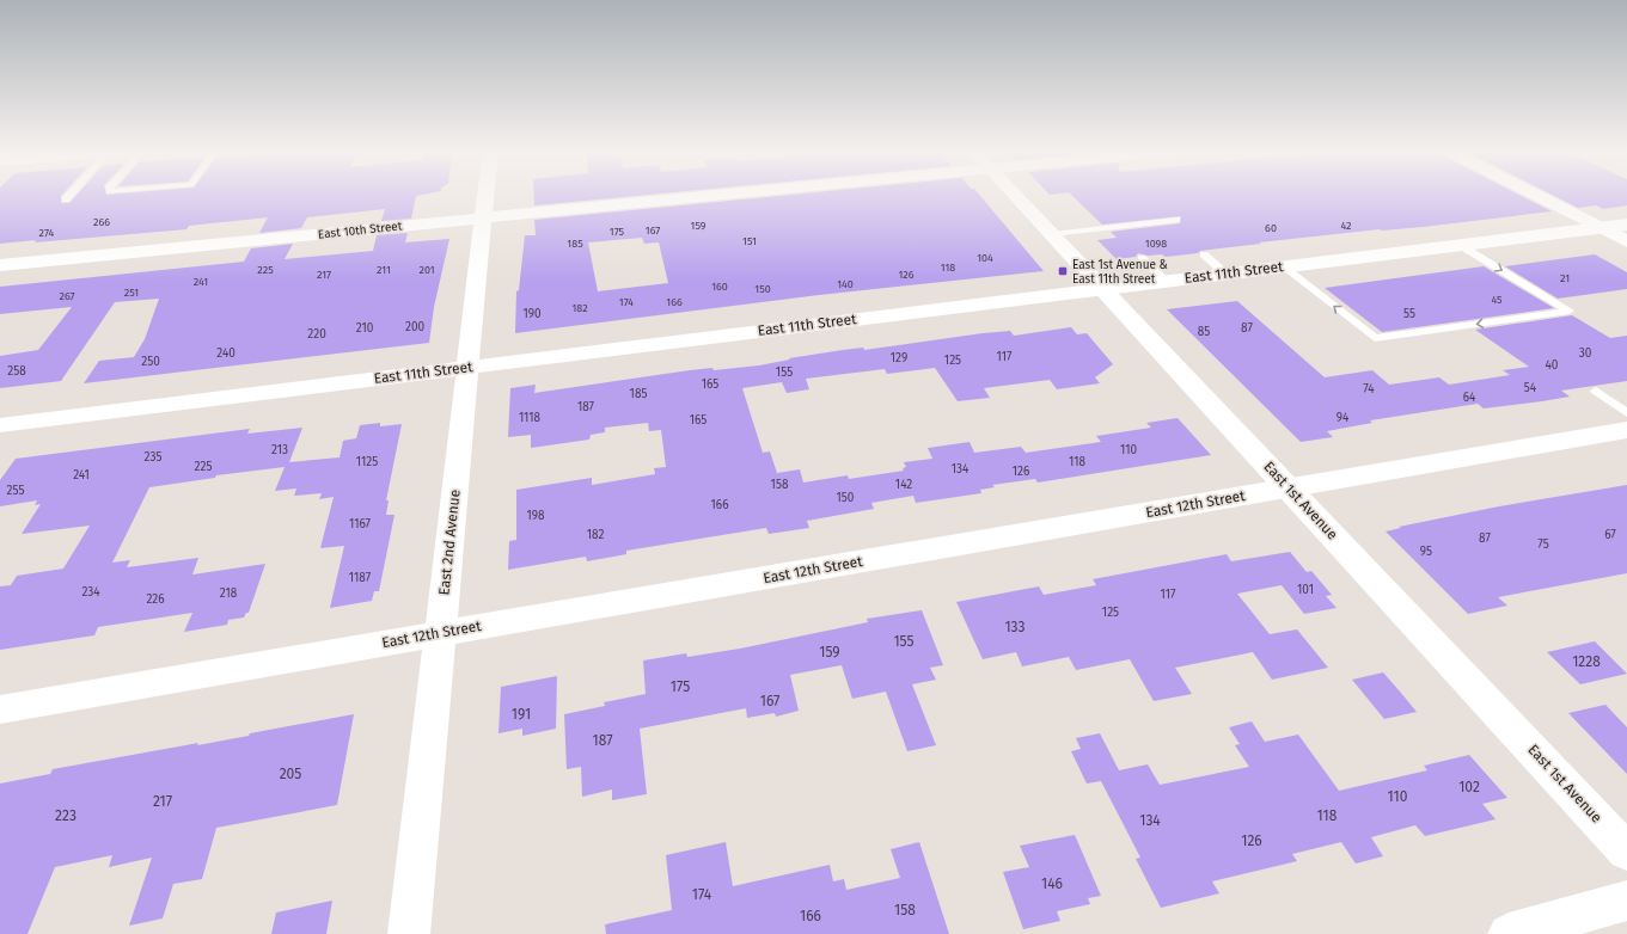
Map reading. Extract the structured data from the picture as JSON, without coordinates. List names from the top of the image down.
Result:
{
  "streets": {
    "street": [
      "East 10th Street",
      "East 11th Street",
      "East 1st Avenue",
      "East 12th Street",
      "East 2nd Avenue"
    ]
  },
  "crossings": [
    ["East 10th Street", "East 2nd Avenue"],
    ["East 11th Street", "East 1st Avenue"],
    ["East 11th Street", "East 2nd Avenue"],
    ["East 1st Avenue", "East 12th Street"],
    ["East 12th Street", "East 2nd Avenue"]
  ],
  "places": {
    "transit": ["East 1st Avenue & East 11th Street"]
  },
  "house_numbers": [
    "266",
    "159",
    "42",
    "60",
    "167",
    "175",
    "274",
    "151",
    "185",
    "1098",
    "104",
    "118",
    "225",
    "211",
    "201",
    "217",
    "126",
    "21",
    "241",
    "140",
    "160",
    "150",
    "251",
    "267",
    "45",
    "174",
    "166",
    "182",
    "190",
    "55",
    "200",
    "210",
    "87",
    "85",
    "220",
    "240",
    "30",
    "117",
    "129",
    "125",
    "250",
    "40",
    "258",
    "155",
    "165",
    "54",
    "74",
    "185",
    "64",
    "187",
    "1118",
    "94",
    "165",
    "213",
    "110",
    "235",
    "1125",
    "118",
    "225",
    "134",
    "126",
    "241",
    "158",
    "142",
    "255",
    "150",
    "166",
    "198",
    "1167",
    "182",
    "67",
    "87",
    "75",
    "95",
    "1187",
    "101",
    "234",
    "218",
    "117",
    "226",
    "125",
    "133",
    "155",
    "159",
    "1228",
    "175",
    "167",
    "191",
    "187",
    "205",
    "102",
    "110",
    "217",
    "223",
    "118",
    "134",
    "126",
    "146",
    "174",
    "158",
    "166"
  ]
}
